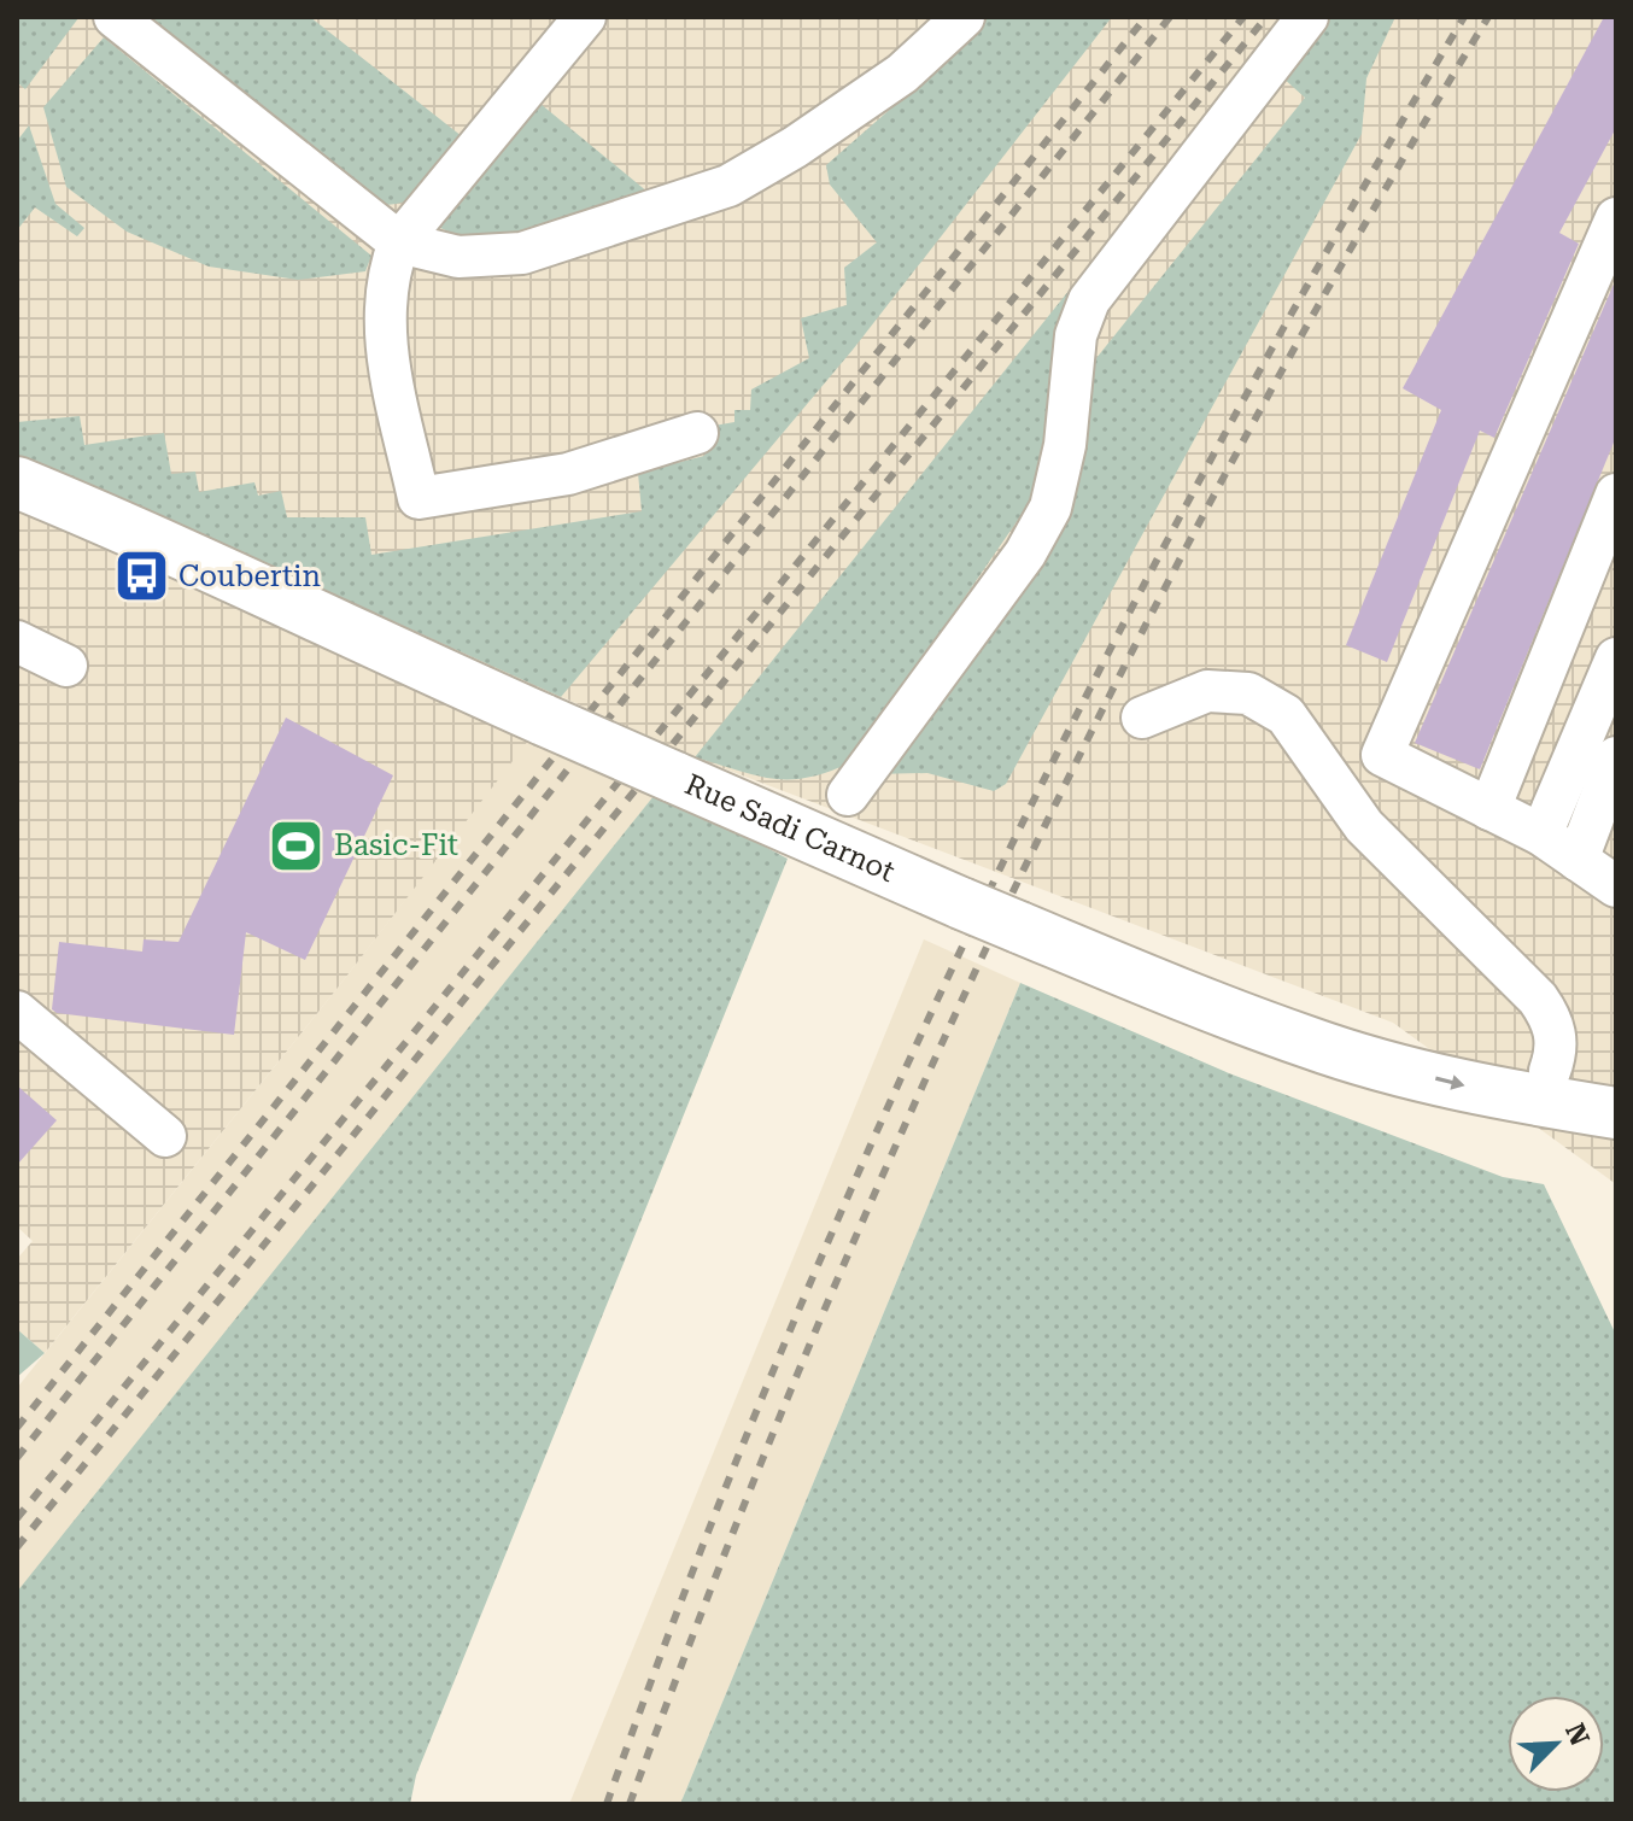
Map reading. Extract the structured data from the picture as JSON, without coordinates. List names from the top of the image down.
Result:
{
  "streets": {
    "main road": ["Rue Sadi Carnot"]
  },
  "places": {
    "bus stop": ["Coubertin"],
    "sports": ["Basic-Fit"]
  },
  "north": "top right"
}
